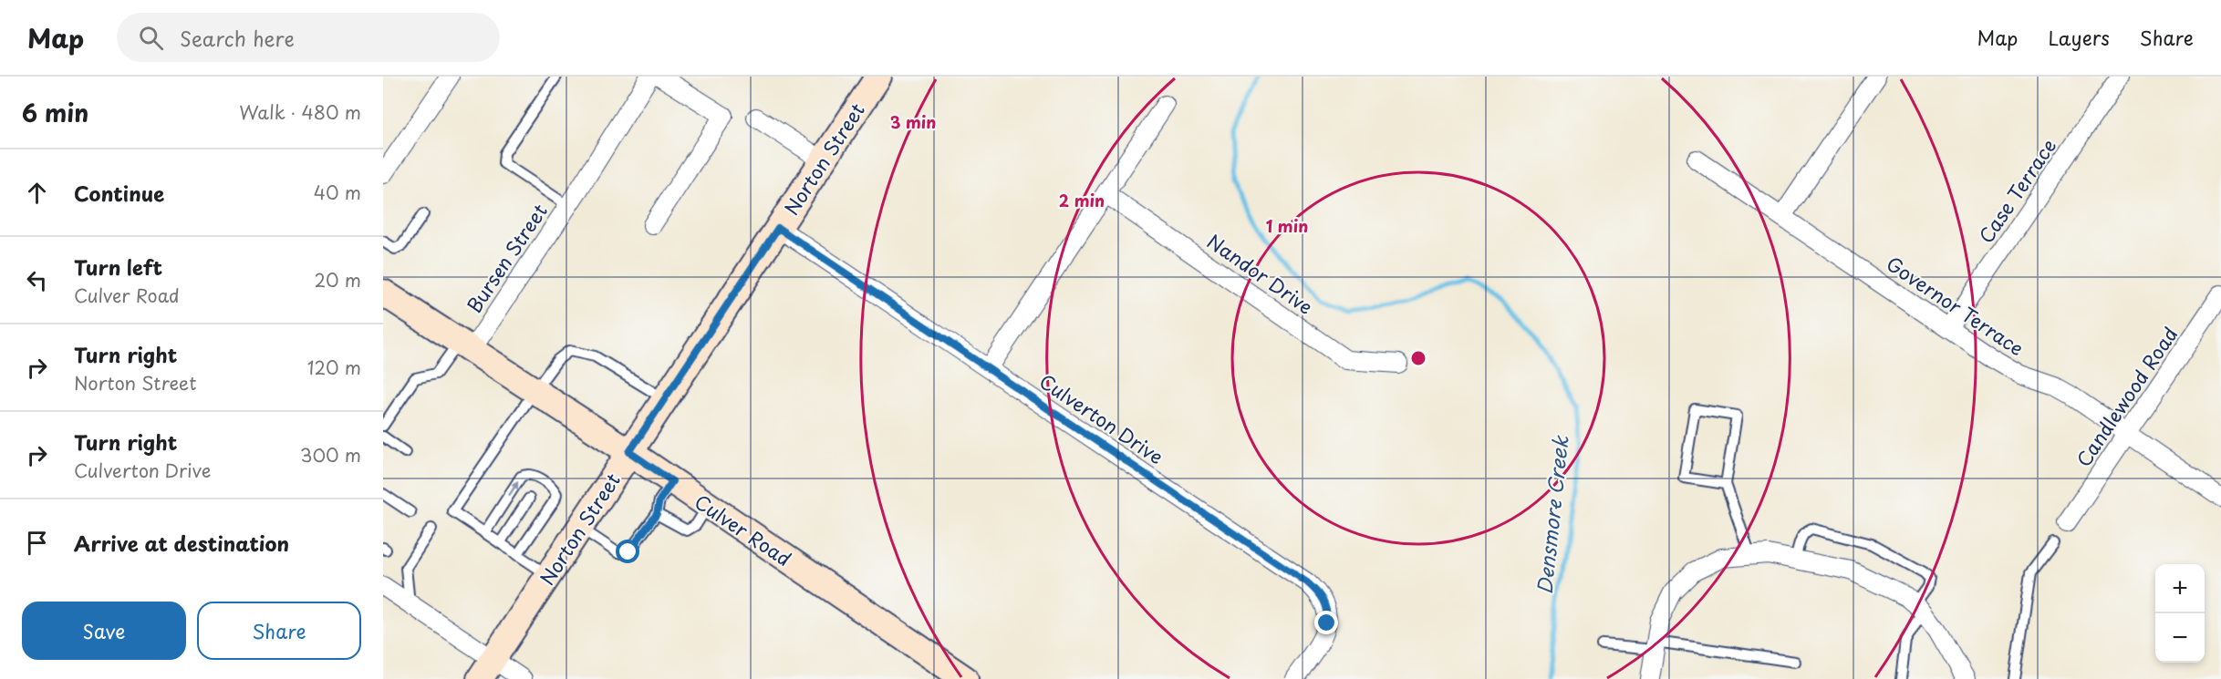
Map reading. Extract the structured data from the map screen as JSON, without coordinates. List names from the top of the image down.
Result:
{
  "streets": {
    "main road": ["Norton Street", "Culver Road"],
    "street": [
      "Case Terrace",
      "Bursen Street",
      "Nandor Drive",
      "Governor Terrace",
      "Candlewood Road",
      "Culverton Drive"
    ]
  },
  "crossings": [
    ["Norton Street", "Culverton Drive"],
    ["Norton Street", "Culver Road"],
    ["Case Terrace", "Governor Terrace"],
    ["Bursen Street", "Culver Road"],
    ["Governor Terrace", "Candlewood Road"]
  ],
  "water": ["Densmore Creek"],
  "page": {
    "header": "Map",
    "search": "Search here",
    "nav": ["Map", "Layers", "Share"],
    "heading": ["6 min", "Walk · 480 m"],
    "list": [
      ["Continue", "40 m"],
      ["Turn left", "Culver Road", "20 m"],
      ["Turn right", "Norton Street", "120 m"],
      ["Turn right", "Culverton Drive", "300 m"],
      "Arrive at destination"
    ],
    "map_buttons": ["+", "−"],
    "buttons": ["Save", "Share"]
  },
  "rings": ["3 min", "2 min", "1 min"]
}
